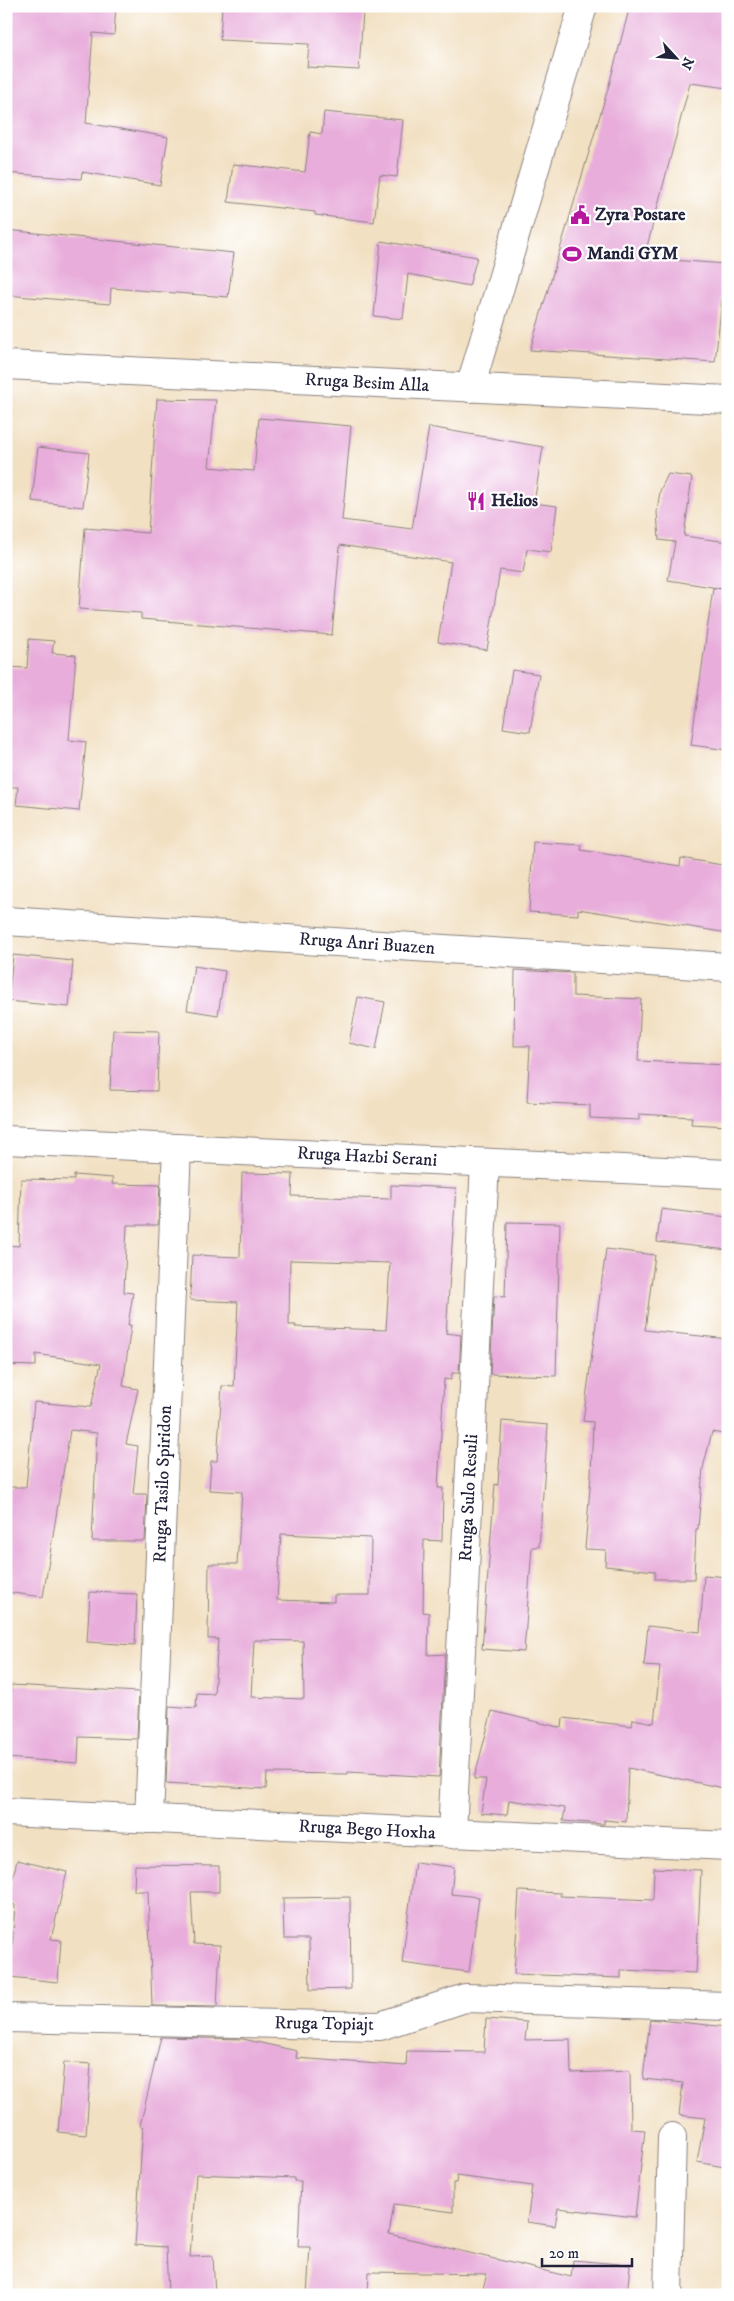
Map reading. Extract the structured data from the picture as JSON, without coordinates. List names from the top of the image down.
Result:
{
  "streets": {
    "street": [
      "Rruga Besim Alla",
      "Rruga Anri Buazen",
      "Rruga Hazbi Serani",
      "Rruga Tasilo Spiridon",
      "Rruga Sulo Resuli",
      "Rruga Bego Hoxha",
      "Rruga Topiajt"
    ]
  },
  "crossings": [
    ["Rruga Hazbi Serani", "Rruga Tasilo Spiridon"],
    ["Rruga Hazbi Serani", "Rruga Sulo Resuli"],
    ["Rruga Tasilo Spiridon", "Rruga Bego Hoxha"],
    ["Rruga Sulo Resuli", "Rruga Bego Hoxha"]
  ],
  "places": {
    "public building": ["Zyra Postare"],
    "sports": ["Mandi GYM"],
    "restaurant": ["Helios"]
  },
  "scale_bar": "20 m",
  "north": "bottom right"
}
